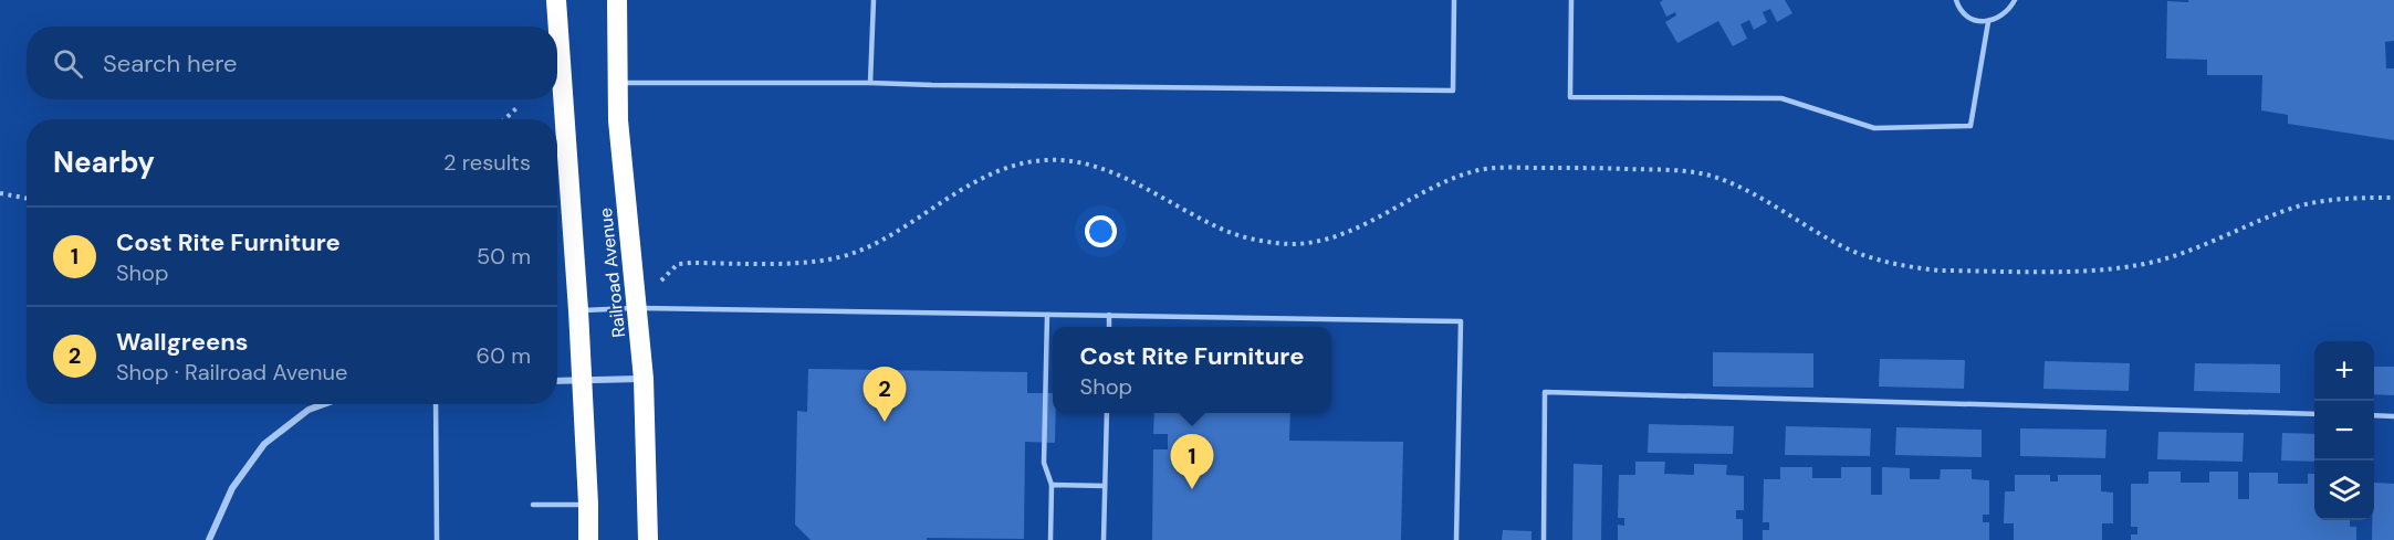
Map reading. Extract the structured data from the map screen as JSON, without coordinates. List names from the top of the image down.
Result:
{
  "streets": {
    "highway": ["Railroad Avenue"]
  },
  "page": {
    "search": "Search here",
    "heading": ["Nearby", "2 results"],
    "list": [
      {
        "mark": "1",
        "name": "Cost Rite Furniture",
        "note": "Shop",
        "value": "50 m"
      },
      {
        "mark": "2",
        "name": "Wallgreens",
        "note": "Shop · Railroad Avenue",
        "value": "60 m"
      }
    ],
    "popup": ["Cost Rite Furniture", "Shop"],
    "map_buttons": ["+", "−"],
    "pins": ["2", "1"]
  }
}
